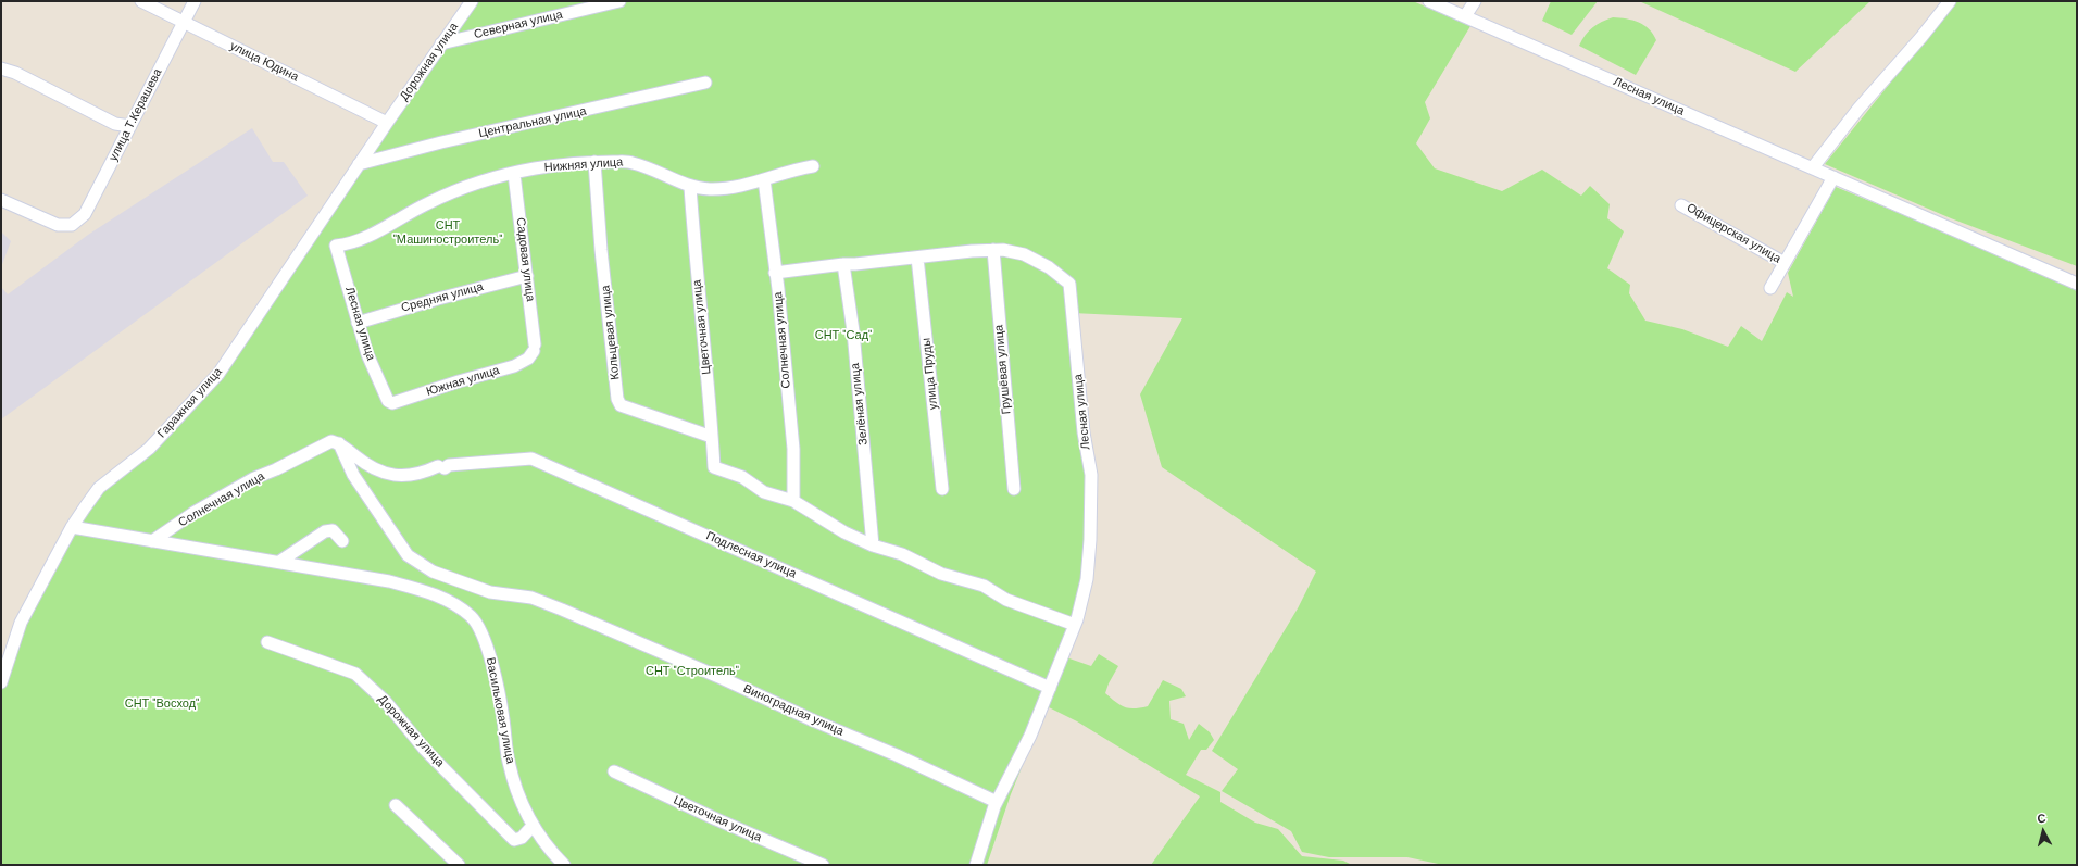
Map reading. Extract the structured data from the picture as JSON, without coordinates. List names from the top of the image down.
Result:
{
  "streets": {
    "street": [
      "Северная улица",
      "улица Юдина",
      "Дорожная улица",
      "Лесная улица",
      "улица Т.Керашева",
      "Центральная улица",
      "Нижняя улица",
      "Офицерская улица",
      "Садовая улица",
      "Средняя улица",
      "Цветочная улица",
      "Кольцевая улица",
      "Солнечная улица",
      "Грушёвая улица",
      "улица Пруды",
      "Южная улица",
      "Гаражная улица",
      "Зелёная улица",
      "Подлесная улица",
      "Васильковая улица",
      "Виноградная улица"
    ]
  },
  "crossings": [
    ["Северная улица", "Дорожная улица"],
    ["улица Юдина", "Дорожная улица"],
    ["улица Юдина", "улица Т.Керашева"],
    ["улица Юдина", "Гаражная улица"],
    ["Дорожная улица", "Гаражная улица"],
    ["Дорожная улица", "Васильковая улица"],
    ["Лесная улица", "Нижняя улица"],
    ["Лесная улица", "Средняя улица"],
    ["Лесная улица", "Грушёвая улица"],
    ["Лесная улица", "Южная улица"],
    ["Центральная улица", "Гаражная улица"],
    ["Нижняя улица", "Садовая улица"],
    ["Нижняя улица", "Цветочная улица"],
    ["Нижняя улица", "Кольцевая улица"],
    ["Нижняя улица", "Солнечная улица"],
    ["Садовая улица", "Средняя улица"],
    ["Садовая улица", "Южная улица"],
    ["Цветочная улица", "Кольцевая улица"],
    ["Цветочная улица", "Солнечная улица"],
    ["Солнечная улица", "Подлесная улица"],
    ["Солнечная улица", "Васильковая улица"],
    ["Солнечная улица", "Виноградная улица"],
    ["Подлесная улица", "Виноградная улица"]
  ],
  "parks": [
    "СНТ \"Машиностроитель\"",
    "СНТ \"Сад\"",
    "СНТ \"Строитель\"",
    "СНТ \"Восход\""
  ],
  "north": "top"
}
